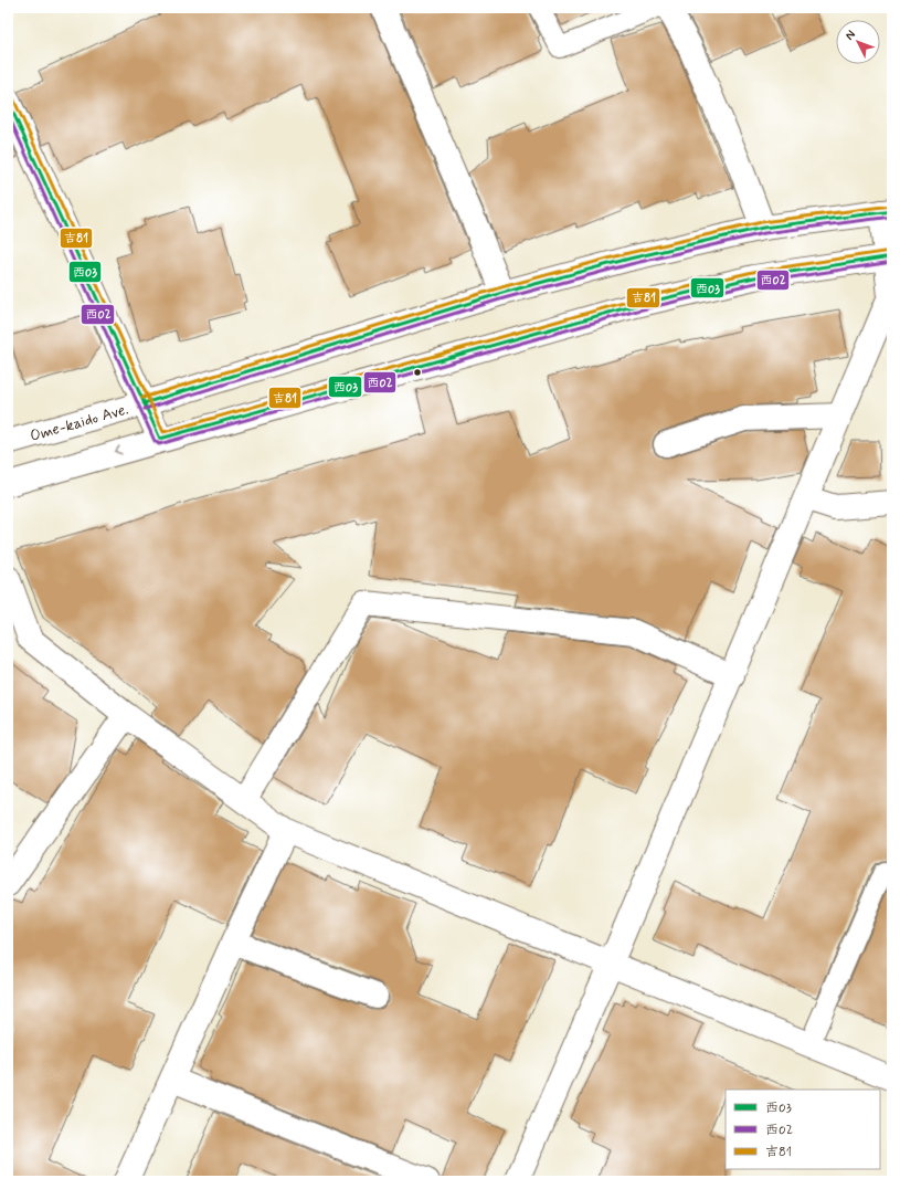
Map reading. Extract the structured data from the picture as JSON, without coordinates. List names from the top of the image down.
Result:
{
  "streets": {
    "street": ["Ome-kaido Ave."]
  },
  "lines": ["transit line 吉81", "transit line 西03", "transit line 西02"],
  "legend": ["西03", "西02", "吉81"],
  "north": "top left"
}
